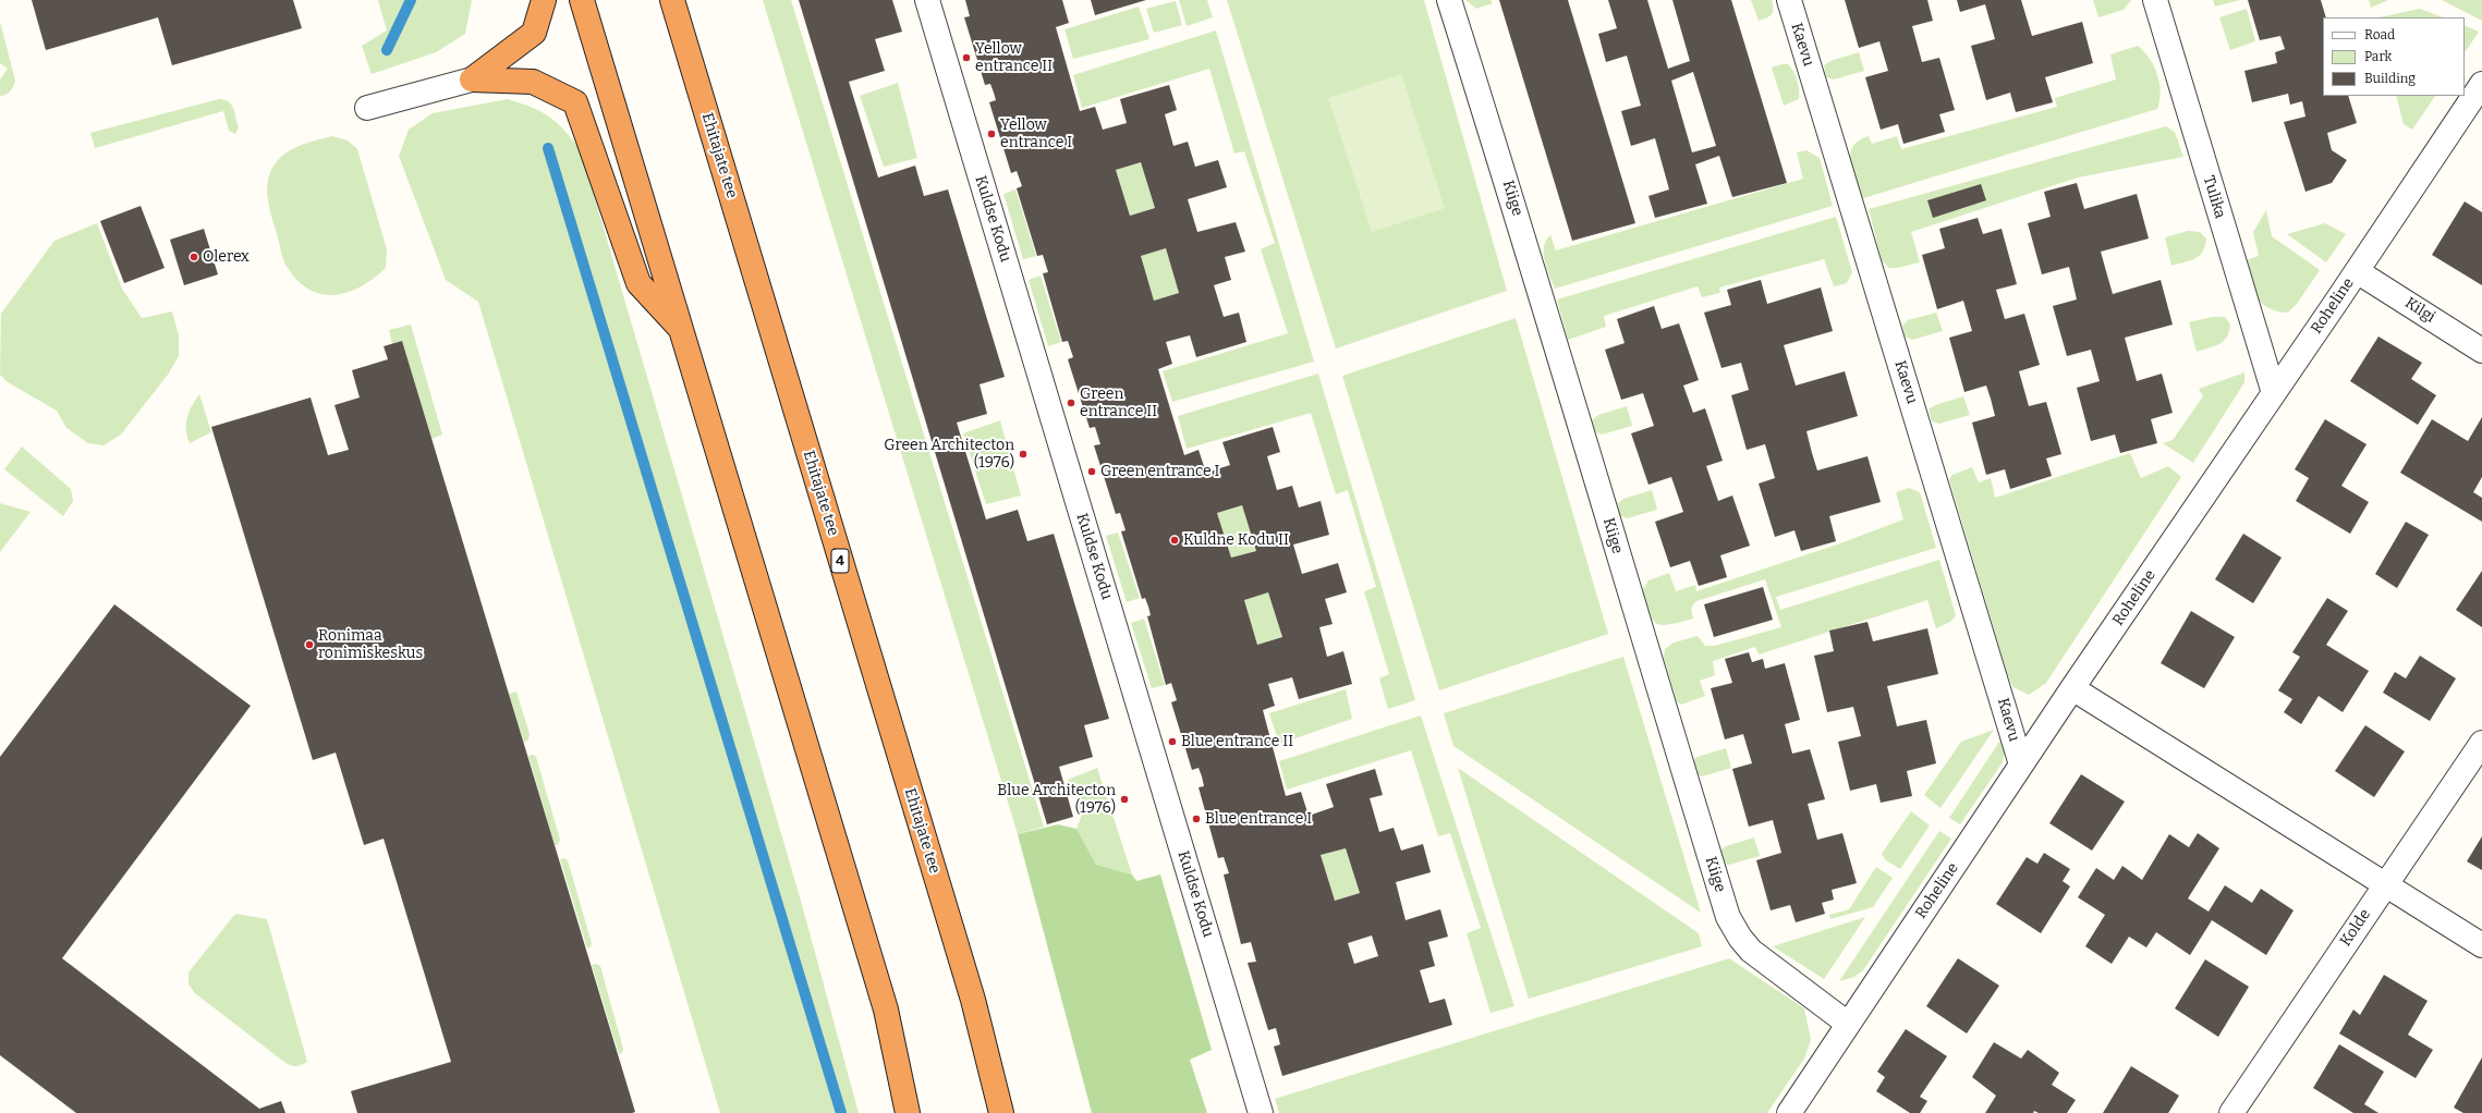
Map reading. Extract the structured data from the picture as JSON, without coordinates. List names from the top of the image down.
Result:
{
  "streets": {
    "highway": ["Ehitajate tee", "4"],
    "street": [
      "Kaevu",
      "Tulika",
      "Kiige",
      "Kuldse Kodu",
      "Roheline",
      "Kilgi",
      "Kolde"
    ]
  },
  "crossings": [
    ["Kaevu", "Roheline"],
    ["Tulika", "Roheline"],
    ["Kiige", "Roheline"],
    ["Roheline", "Kilgi"]
  ],
  "places": [
    "Yellow entrance II",
    "Yellow entrance I",
    "Olerex",
    "Green entrance II",
    "Green Architecton (1976)",
    "Green entrance I",
    "Kuldne Kodu II",
    "Ronimaa ronimiskeskus",
    "Blue entrance II",
    "Blue Architecton (1976)",
    "Blue entrance I"
  ],
  "legend": ["Road", "Park", "Building"]
}
